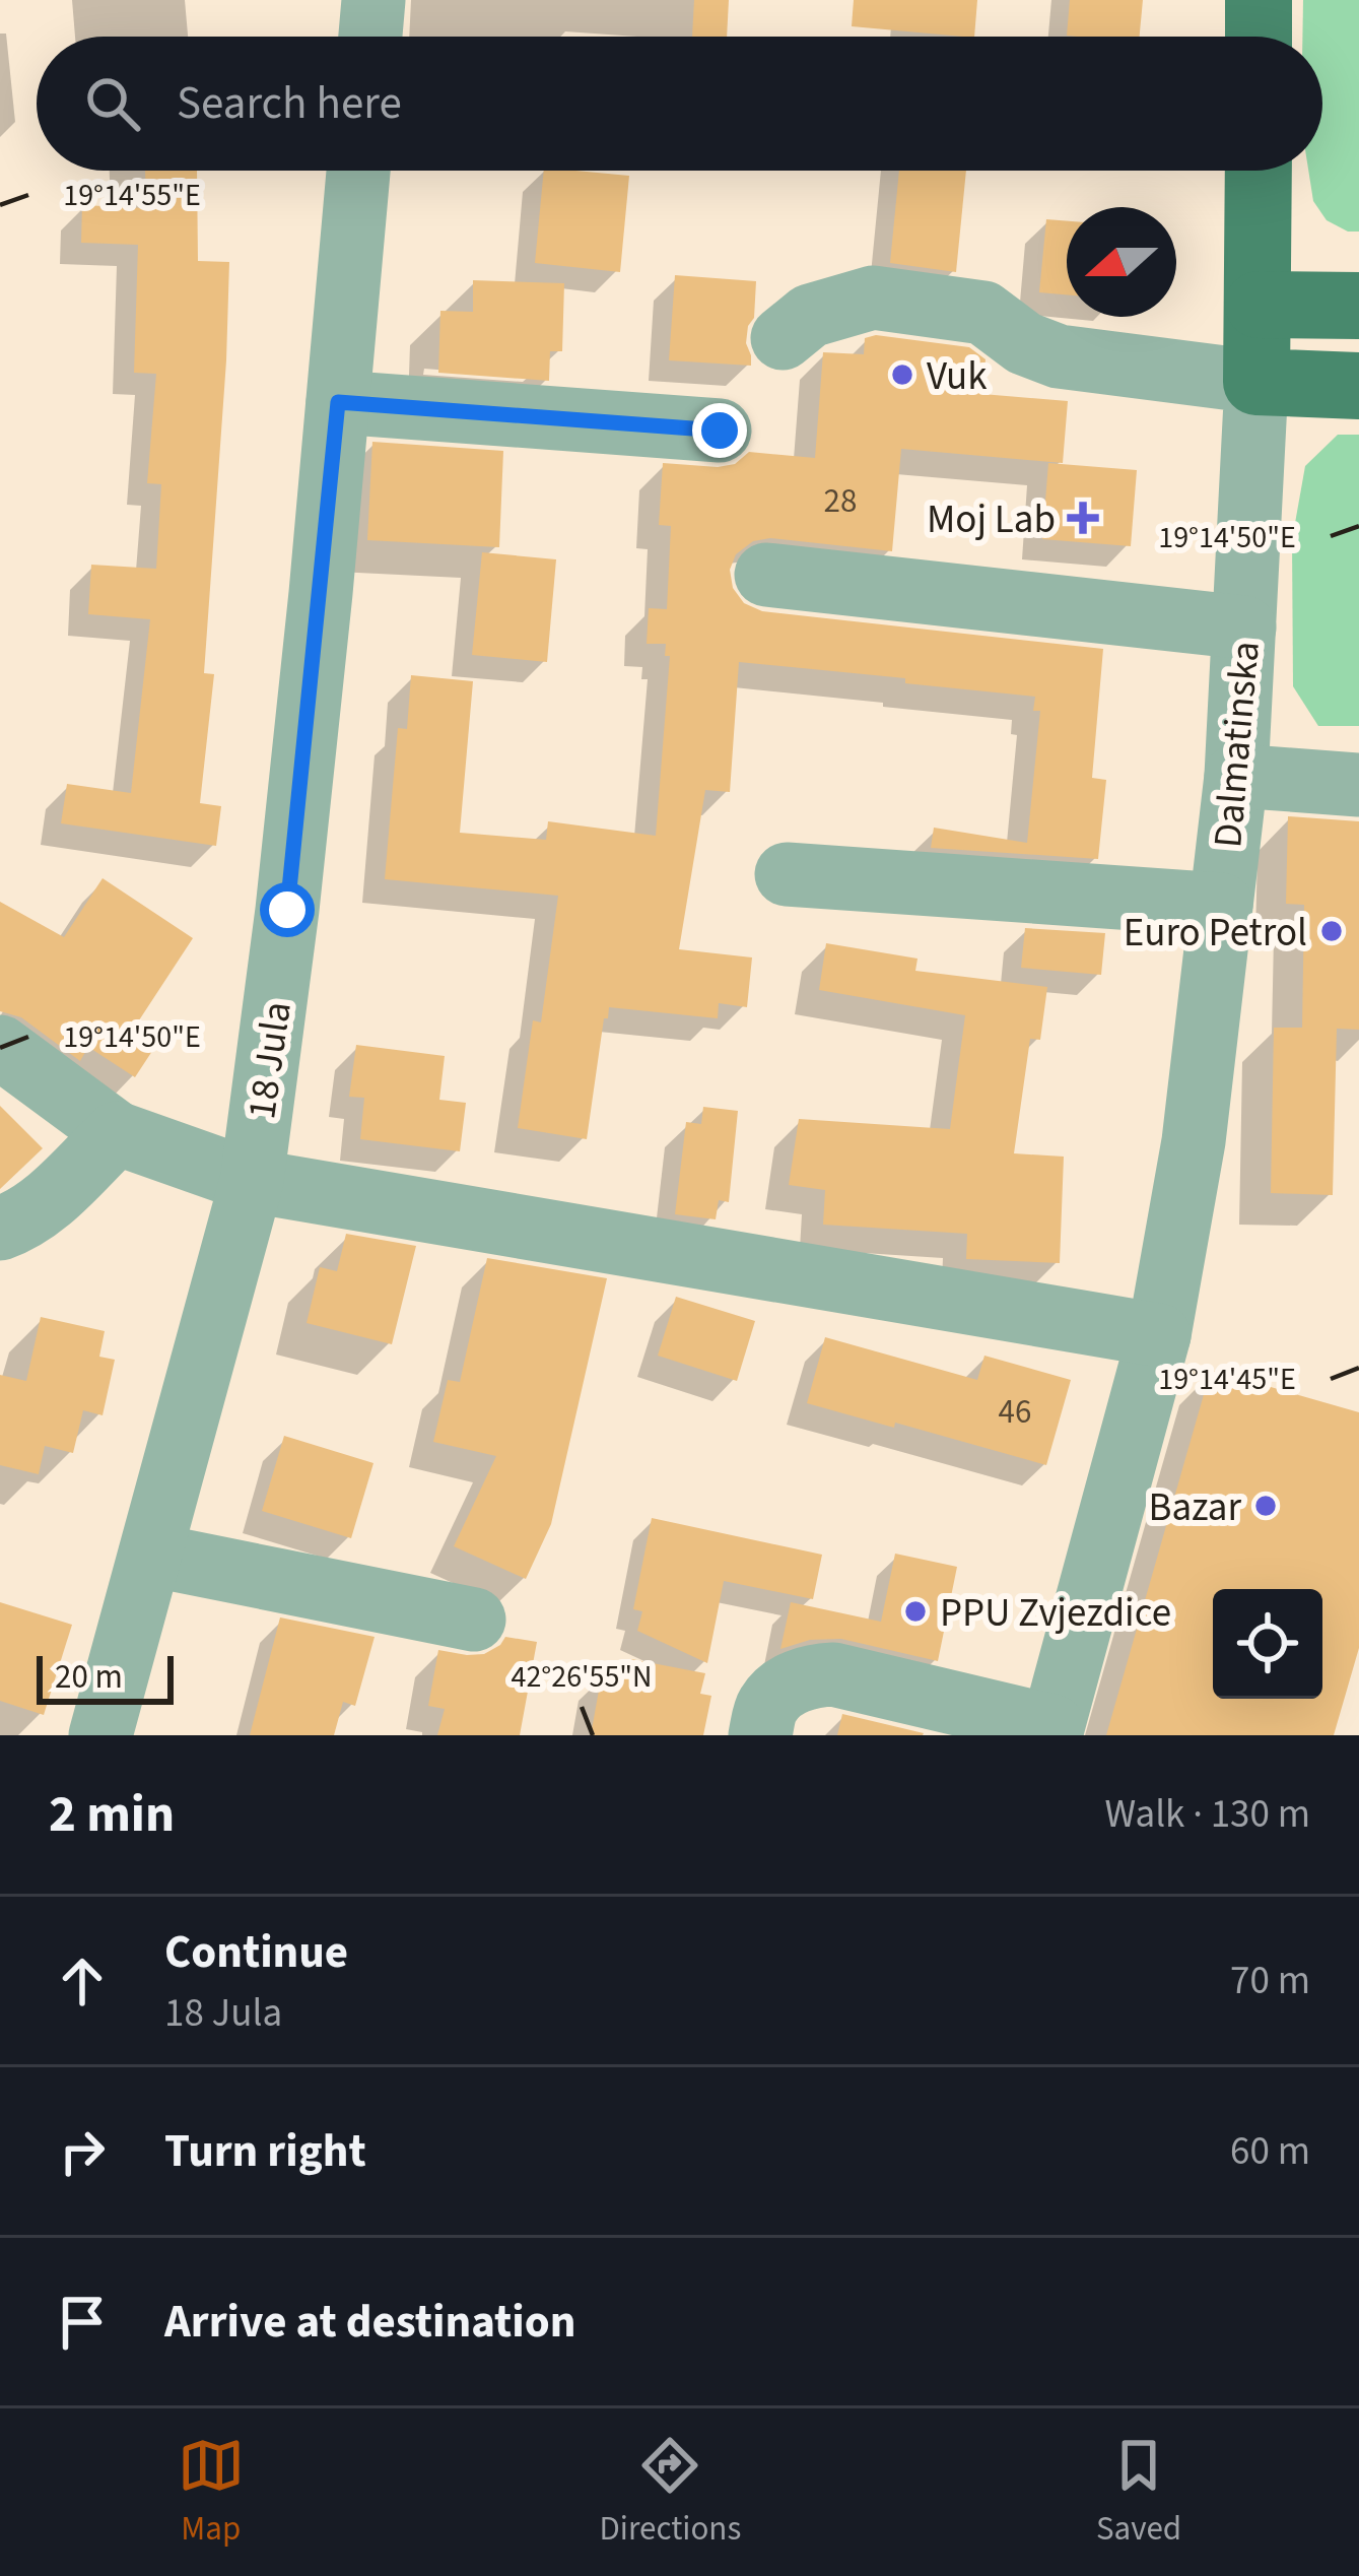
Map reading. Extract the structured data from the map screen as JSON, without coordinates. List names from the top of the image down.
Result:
{
  "streets": {
    "main road": ["Dalmatinska"],
    "street": ["18 Jula"]
  },
  "places": {
    "other": [
      "Vuk",
      "Euro Petrol",
      "Bazar",
      "PPU Zvjezdice"
    ],
    "health": ["Moj Lab"]
  },
  "house_numbers": ["28", "46"],
  "scale_bar": "20 m",
  "north": "left",
  "page": {
    "search": "Search here",
    "scale": "20 m",
    "heading": ["2 min", "Walk · 130 m"],
    "list": [
      ["Continue", "18 Jula", "70 m"],
      ["Turn right", "60 m"],
      "Arrive at destination"
    ],
    "nav": ["Map", "Directions", "Saved"]
  },
  "coordinates": [
    "19°14'55\"E",
    "19°14'50\"E",
    "19°14'45\"E",
    "42°26'55\"N"
  ]
}
